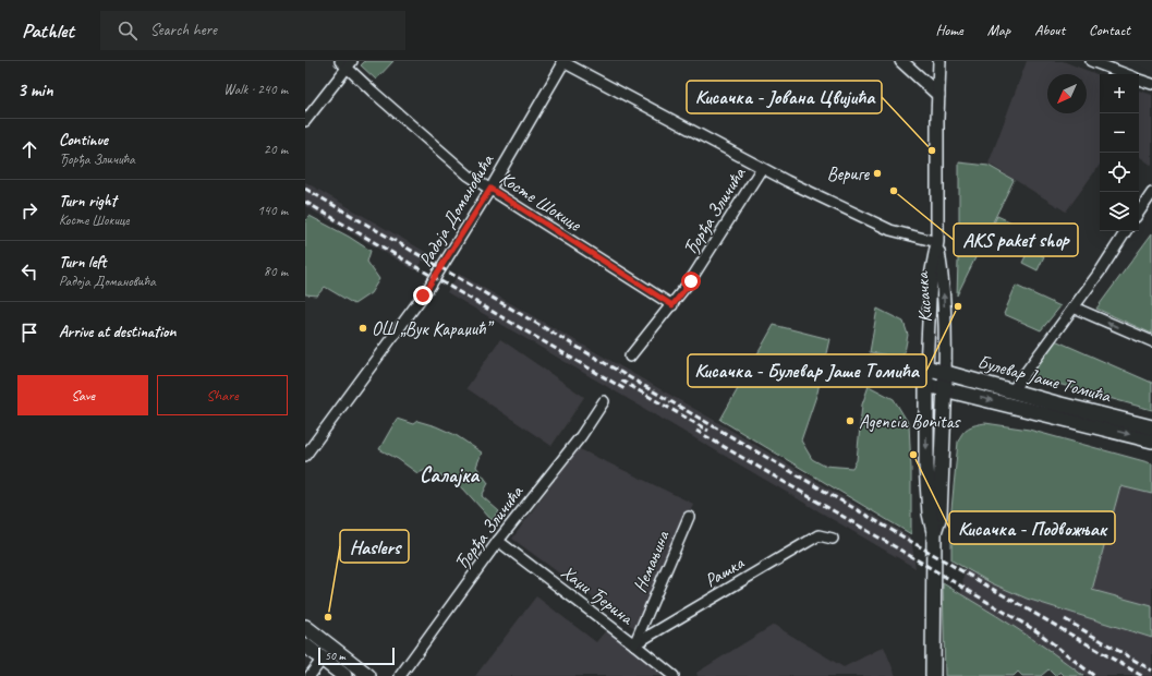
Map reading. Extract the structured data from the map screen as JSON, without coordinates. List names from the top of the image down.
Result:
{
  "streets": {
    "main road": ["Кисачка", "Булевар Јаше Томића"],
    "street": [
      "Косте Шокице",
      "Радоја Домановића",
      "Ђорђа Зличића",
      "Немањина",
      "Рашка",
      "Хаџи Ђерина"
    ]
  },
  "crossings": [
    ["Косте Шокице", "Радоја Домановића"],
    ["Косте Шокице", "Ђорђа Зличића"],
    ["Ђорђа Зличића", "Хаџи Ђерина"],
    ["Кисачка", "Булевар Јаше Томића"],
    ["Немањина", "Рашка"],
    ["Немањина", "Хаџи Ђерина"],
    ["Рашка", "Хаџи Ђерина"]
  ],
  "districts": ["Салајка"],
  "places": [
    "Кисачка - Јована Цвијића",
    "Вериге",
    "AKS paket shop",
    "Кисачка - Булевар Јаше Томића",
    "ОШ „Вук Караџић”",
    "Agencia Bonitas",
    "Кисачка - Подвожњак",
    "Haslers"
  ],
  "scale_bar": "50 m",
  "north": "bottom left",
  "page": {
    "header": "Pathlet",
    "search": "Search here",
    "nav": [
      "Home",
      "Map",
      "About",
      "Contact"
    ],
    "heading": ["3 min", "Walk · 240 m"],
    "map_buttons": ["+", "−"],
    "list": [
      ["Continue", "Ђорђа Зличића", "20 m"],
      ["Turn right", "Косте Шокице", "140 m"],
      ["Turn left", "Радоја Домановића", "80 m"],
      "Arrive at destination"
    ],
    "buttons": ["Save", "Share"],
    "scale": "50 m"
  }
}
